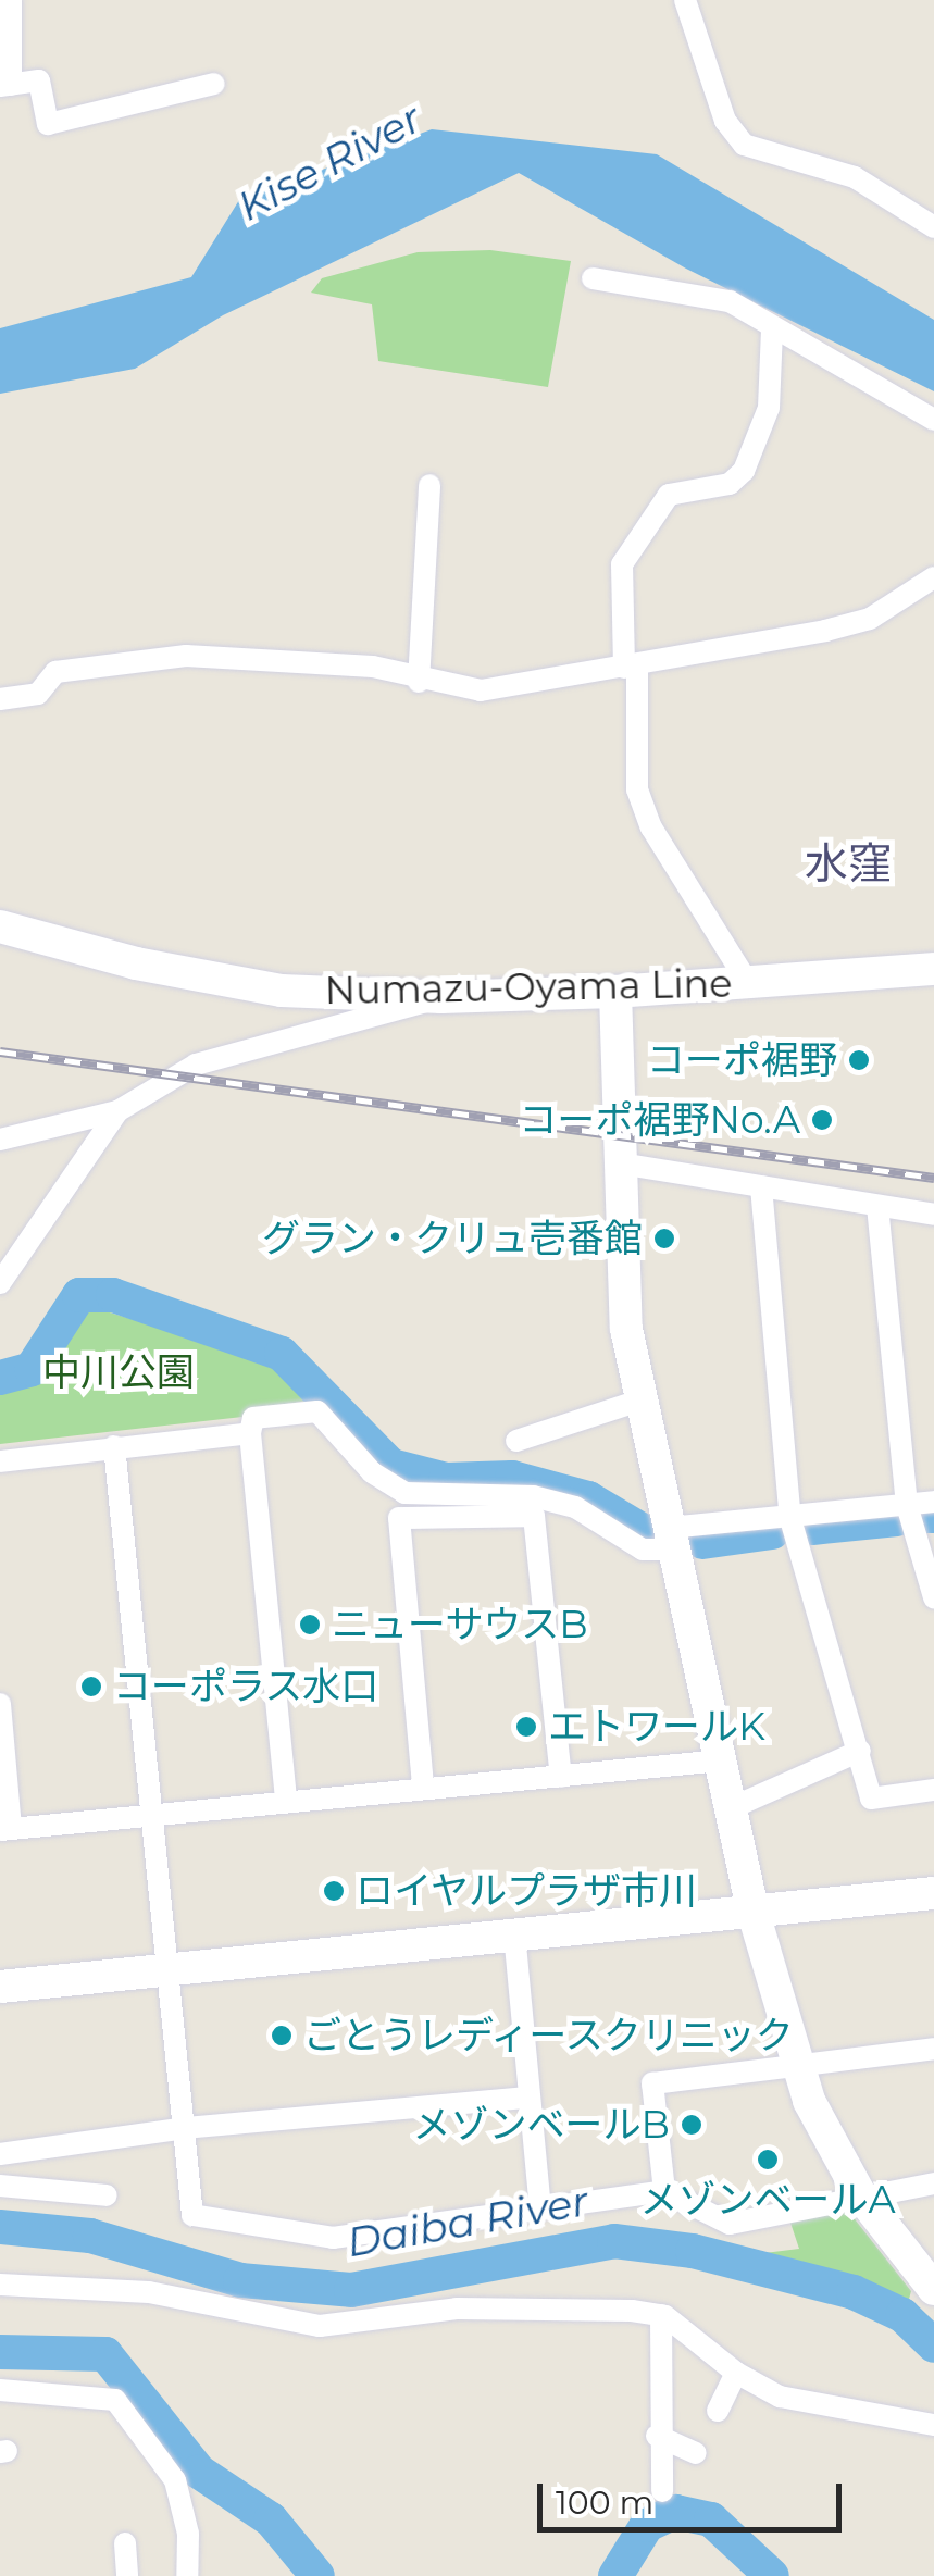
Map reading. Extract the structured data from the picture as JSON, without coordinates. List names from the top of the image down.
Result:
{
  "streets": {
    "street": ["Numazu-Oyama Line"]
  },
  "districts": ["水窪"],
  "water": ["Kise River", "Daiba River"],
  "parks": ["中川公園"],
  "places": [
    "コーポ裾野",
    "コーポ裾野No.A",
    "グラン・クリュ壱番館",
    "ニューサウスB",
    "コーポラス水口",
    "エトワールK",
    "ロイヤルプラザ市川",
    "ごとうレディースクリニック",
    "メゾンベールB",
    "メゾンベールA"
  ],
  "scale_bar": "100 m"
}
